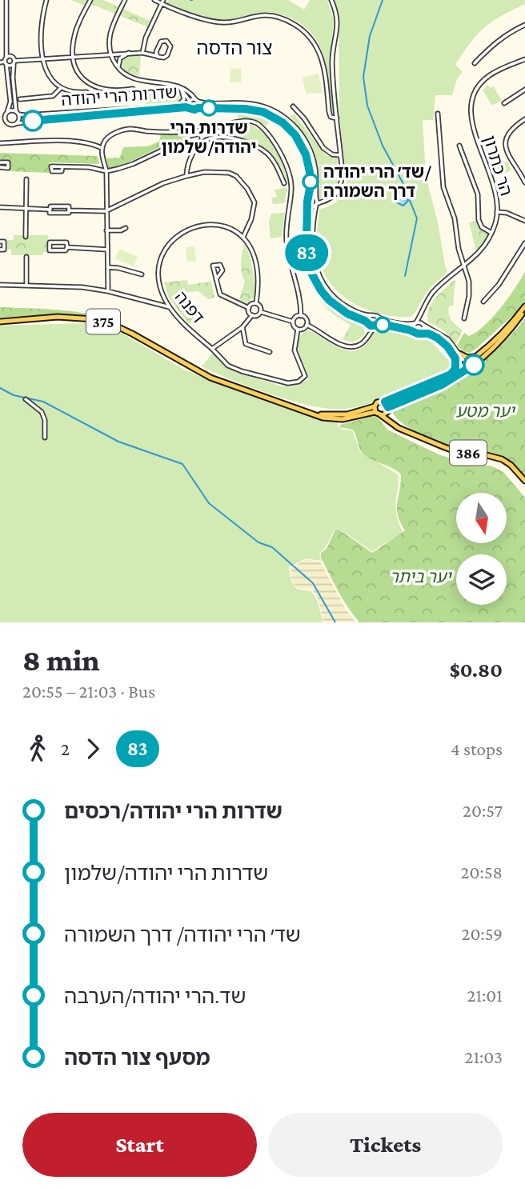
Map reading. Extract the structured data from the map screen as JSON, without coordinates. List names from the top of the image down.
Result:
{
  "streets": {
    "main road": ["375", "386"],
    "street": ["שדרות הרי יהודה", "הר כתרון", "דפנה"]
  },
  "crossings": [
    ["375", "386"]
  ],
  "districts": ["צור הדסה"],
  "parks": ["יער מטע", "יער ביתר"],
  "places": ["שדרות הרי יהודה/שלמון", "שד׳ הרי יהודה/ דרך השמורה"],
  "lines": ["bus line 83"],
  "north": "bottom",
  "page": {
    "on_map": "83",
    "heading": ["8 min", "20:55 – 21:03 · Bus", "$0.80"],
    "legs": ["2", "83", "4 stops"],
    "list": [
      {
        "name": "שדרות הרי יהודה/רכסים",
        "value": "20:57"
      },
      {
        "name": "שדרות הרי יהודה/שלמון",
        "value": "20:58"
      },
      {
        "name": "שד׳ הרי יהודה/ דרך השמורה",
        "value": "20:59"
      },
      {
        "name": "שד.הרי יהודה/הערבה",
        "value": "21:01"
      },
      {
        "name": "מסעף צור הדסה",
        "value": "21:03"
      }
    ],
    "buttons": ["Start", "Tickets"]
  }
}
